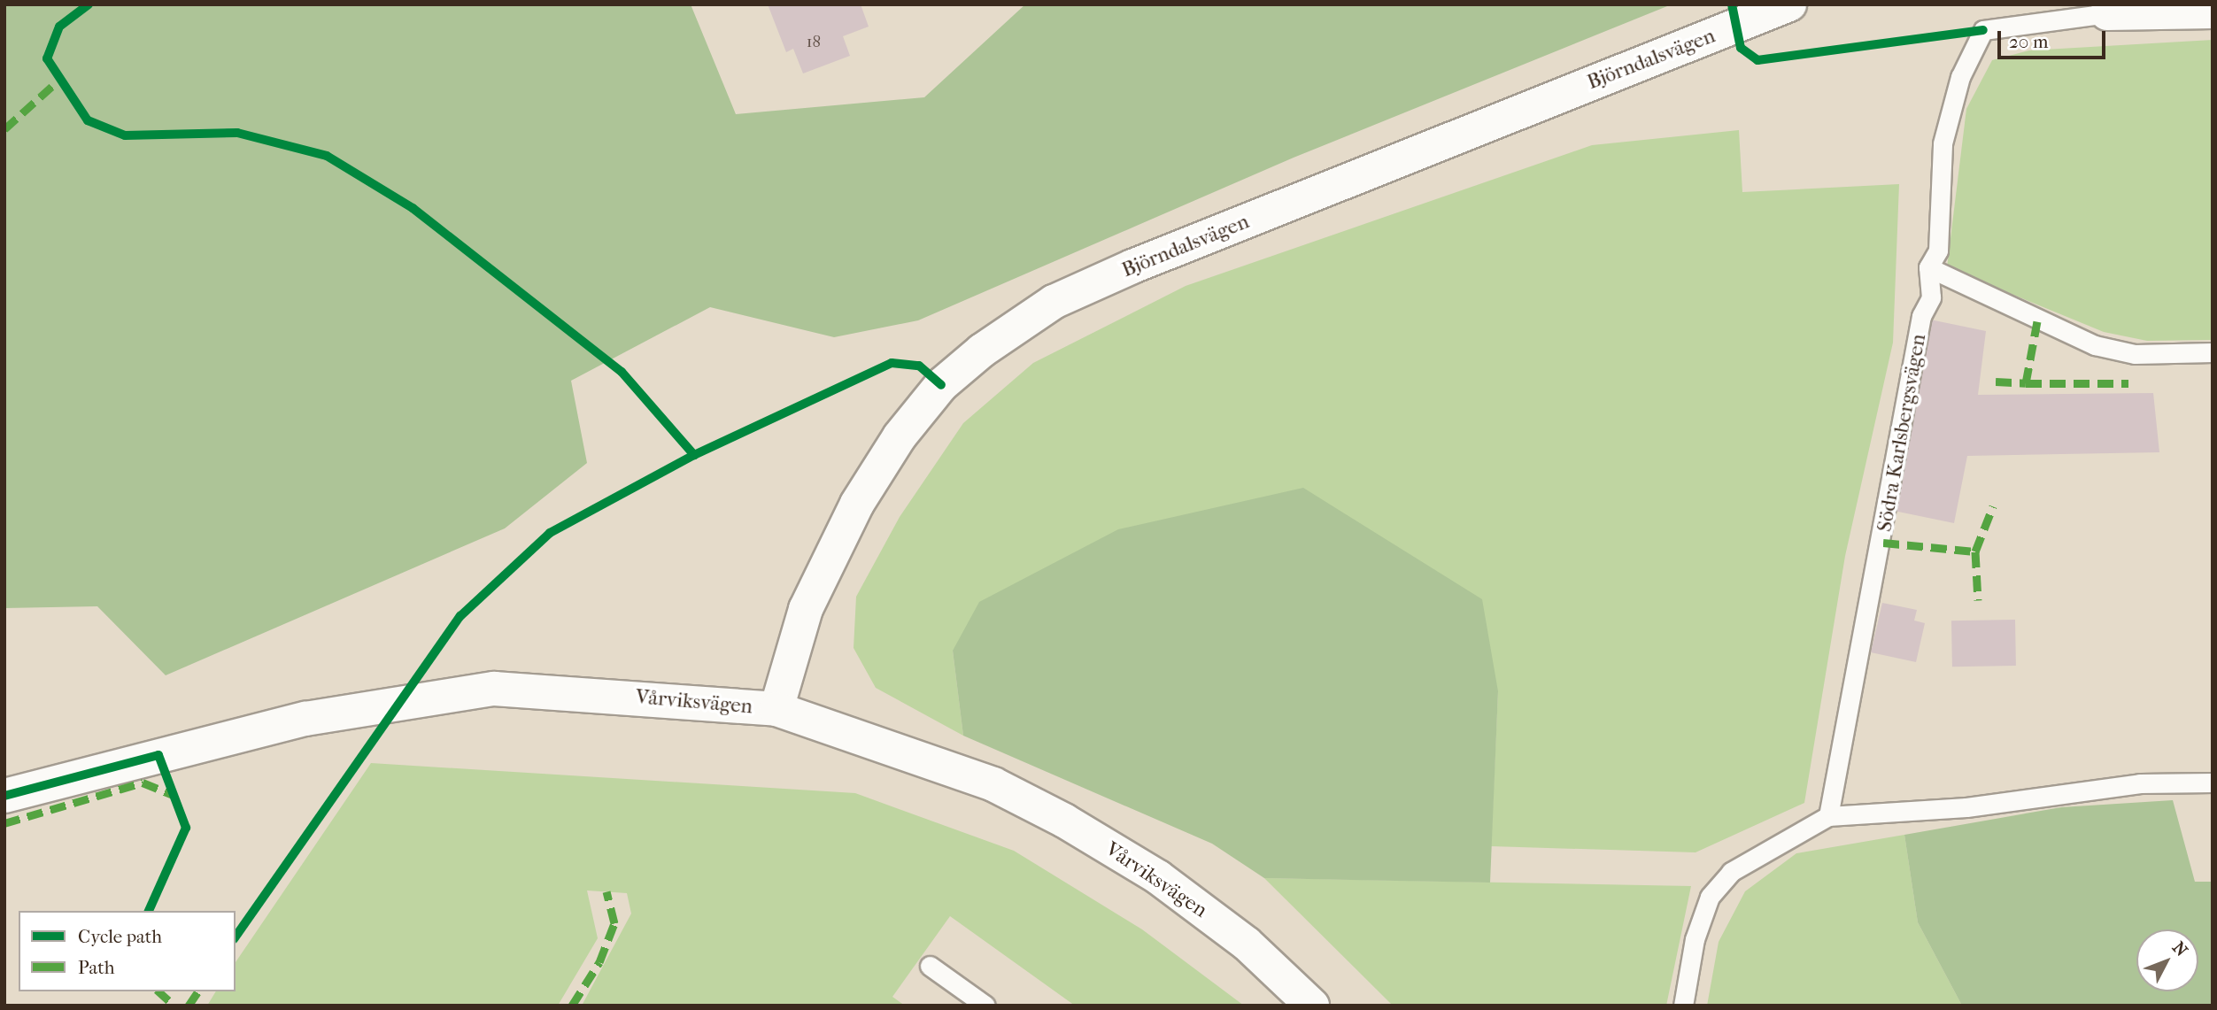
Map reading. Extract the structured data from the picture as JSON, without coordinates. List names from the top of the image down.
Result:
{
  "streets": {
    "street": ["Björndalsvägen", "Södra Karlsbergsvägen", "Vårviksvägen"]
  },
  "crossings": [
    ["Björndalsvägen", "Vårviksvägen"]
  ],
  "house_numbers": ["18"],
  "legend": ["Cycle path", "Path"],
  "scale_bar": "20 m",
  "north": "top right"
}
